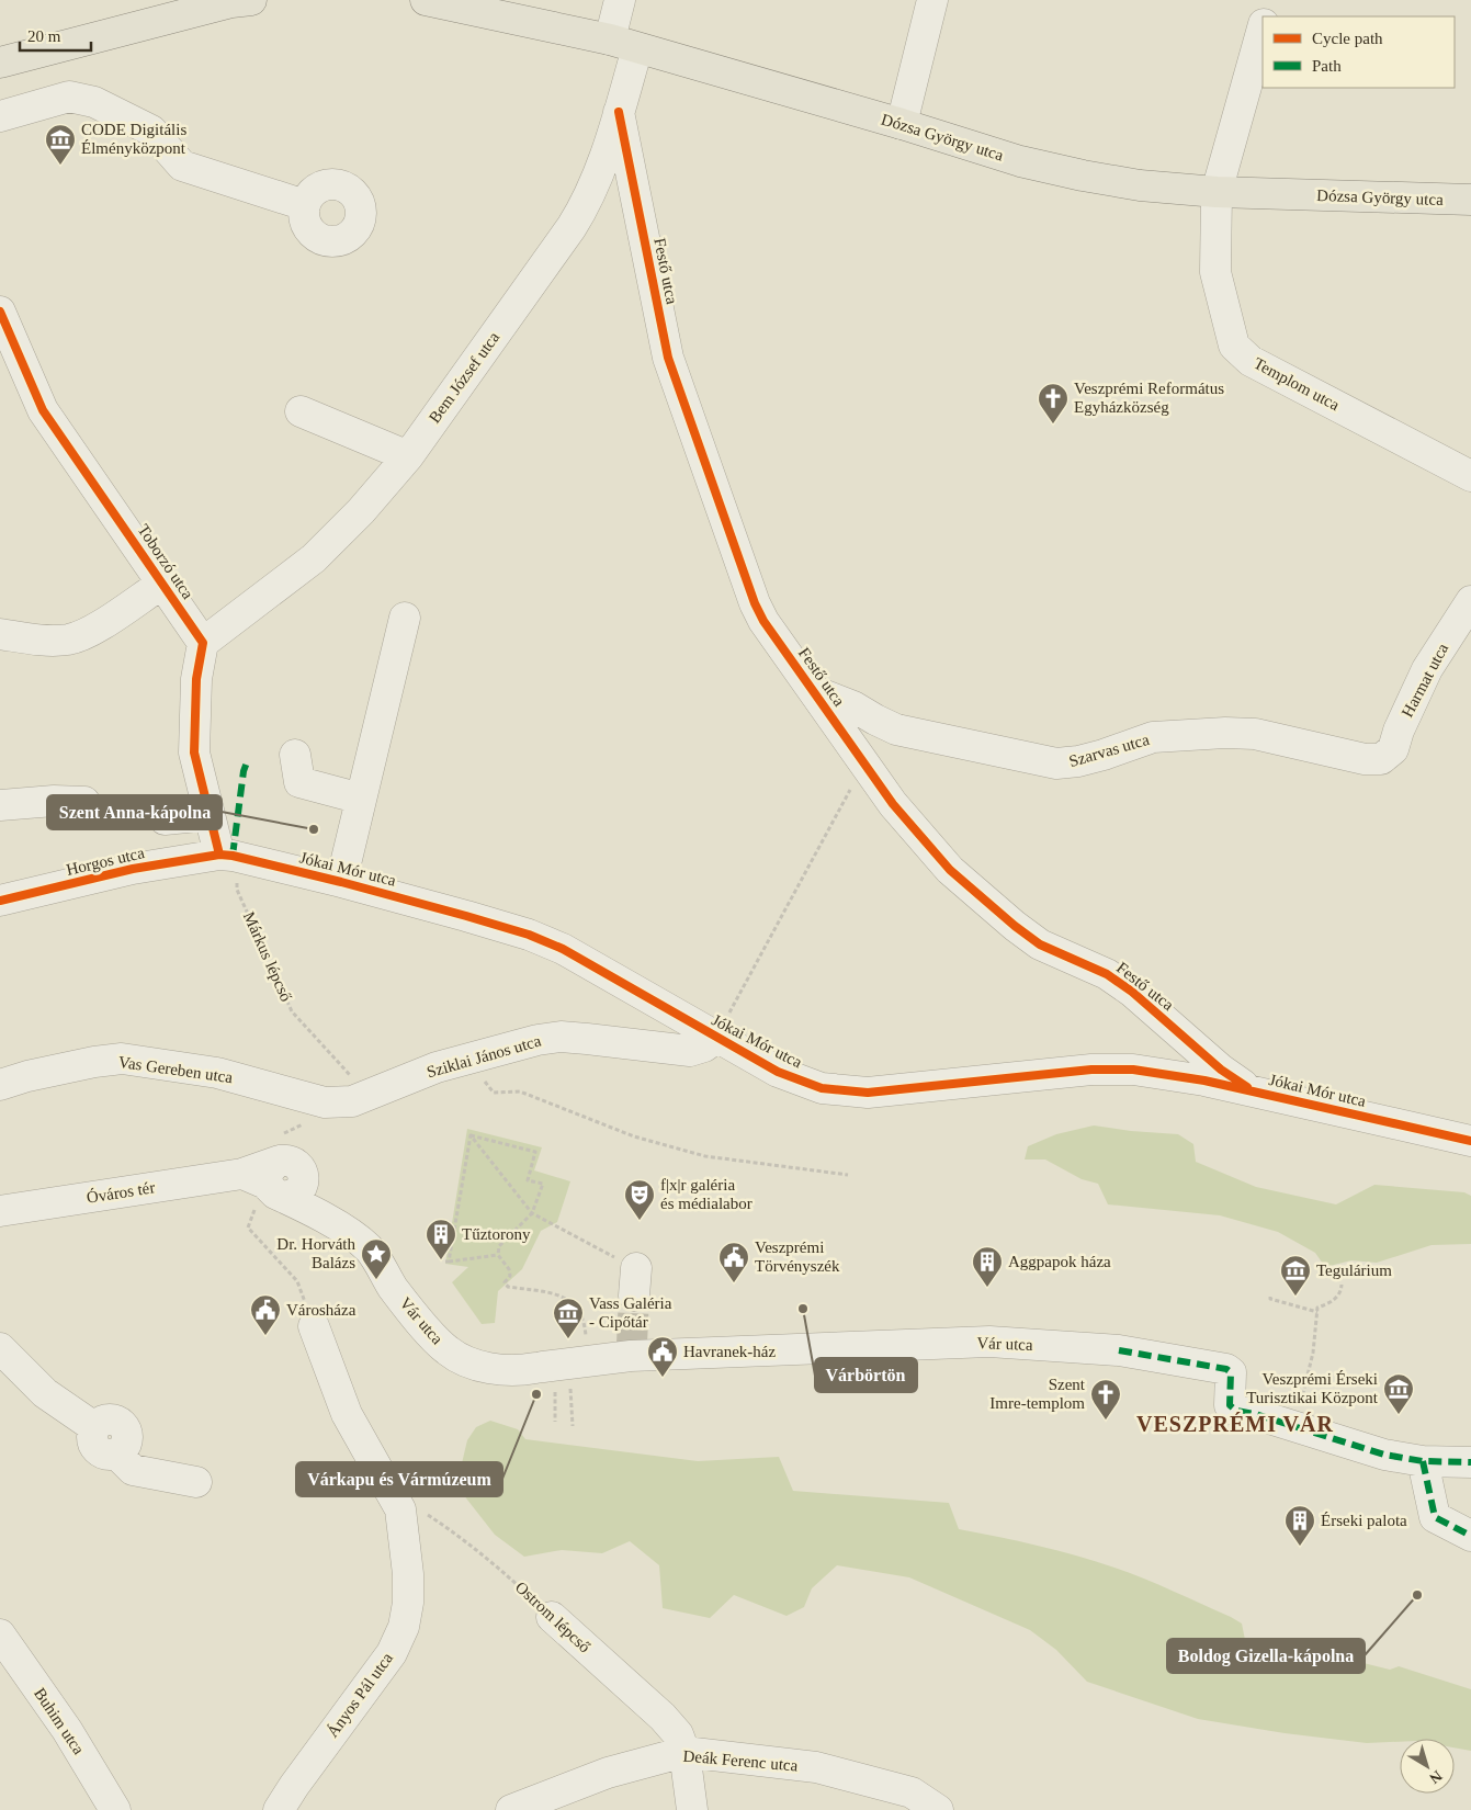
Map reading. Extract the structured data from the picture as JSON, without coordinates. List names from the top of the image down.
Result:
{
  "streets": {
    "main road": ["Dózsa György utca"],
    "street": [
      "Festő utca",
      "Bem József utca",
      "Templom utca",
      "Toborzó utca",
      "Harmat utca",
      "Szarvas utca",
      "Horgos utca",
      "Jókai Mór utca",
      "Sziklai János utca",
      "Vas Gereben utca",
      "Óváros tér",
      "Vár utca",
      "Ostrom lépcső",
      "Ányos Pál utca",
      "Buhim utca",
      "Deák Ferenc utca"
    ],
    "path": ["Márkus lépcső"]
  },
  "crossings": [
    ["Dózsa György utca", "Bem József utca"],
    ["Dózsa György utca", "Templom utca"],
    ["Festő utca", "Bem József utca"],
    ["Festő utca", "Szarvas utca"],
    ["Festő utca", "Jókai Mór utca"],
    ["Bem József utca", "Toborzó utca"],
    ["Harmat utca", "Szarvas utca"],
    ["Horgos utca", "Jókai Mór utca"],
    ["Jókai Mór utca", "Sziklai János utca"],
    ["Márkus lépcső", "Sziklai János utca"],
    ["Márkus lépcső", "Vas Gereben utca"],
    ["Sziklai János utca", "Vas Gereben utca"],
    ["Óváros tér", "Vár utca"],
    ["Ostrom lépcső", "Ányos Pál utca"],
    ["Ostrom lépcső", "Deák Ferenc utca"]
  ],
  "districts": ["VESZPRÉMI VÁR"],
  "places": {
    "museum": [
      "CODE Digitális Élményközpont",
      "Tegulárium",
      "Vass Galéria - Cipőtár",
      "Veszprémi Érseki Turisztikai Központ"
    ],
    "church": ["Veszprémi Református Egyházközség", "Szent Imre-templom"],
    "other": [
      "Szent Anna-kápolna",
      "Várbörtön",
      "Várkapu és Vármúzeum",
      "Boldog Gizella-kápolna"
    ],
    "theatre": ["f|x|r galéria és médialabor"],
    "building": ["Tűztorony", "Aggpapok háza", "Érseki palota"],
    "place": ["Dr. Horváth Balázs"],
    "public building": ["Veszprémi Törvényszék", "Városháza", "Havranek-ház"]
  },
  "legend": ["Cycle path", "Path"],
  "scale_bar": "20 m",
  "north": "bottom right"
}
